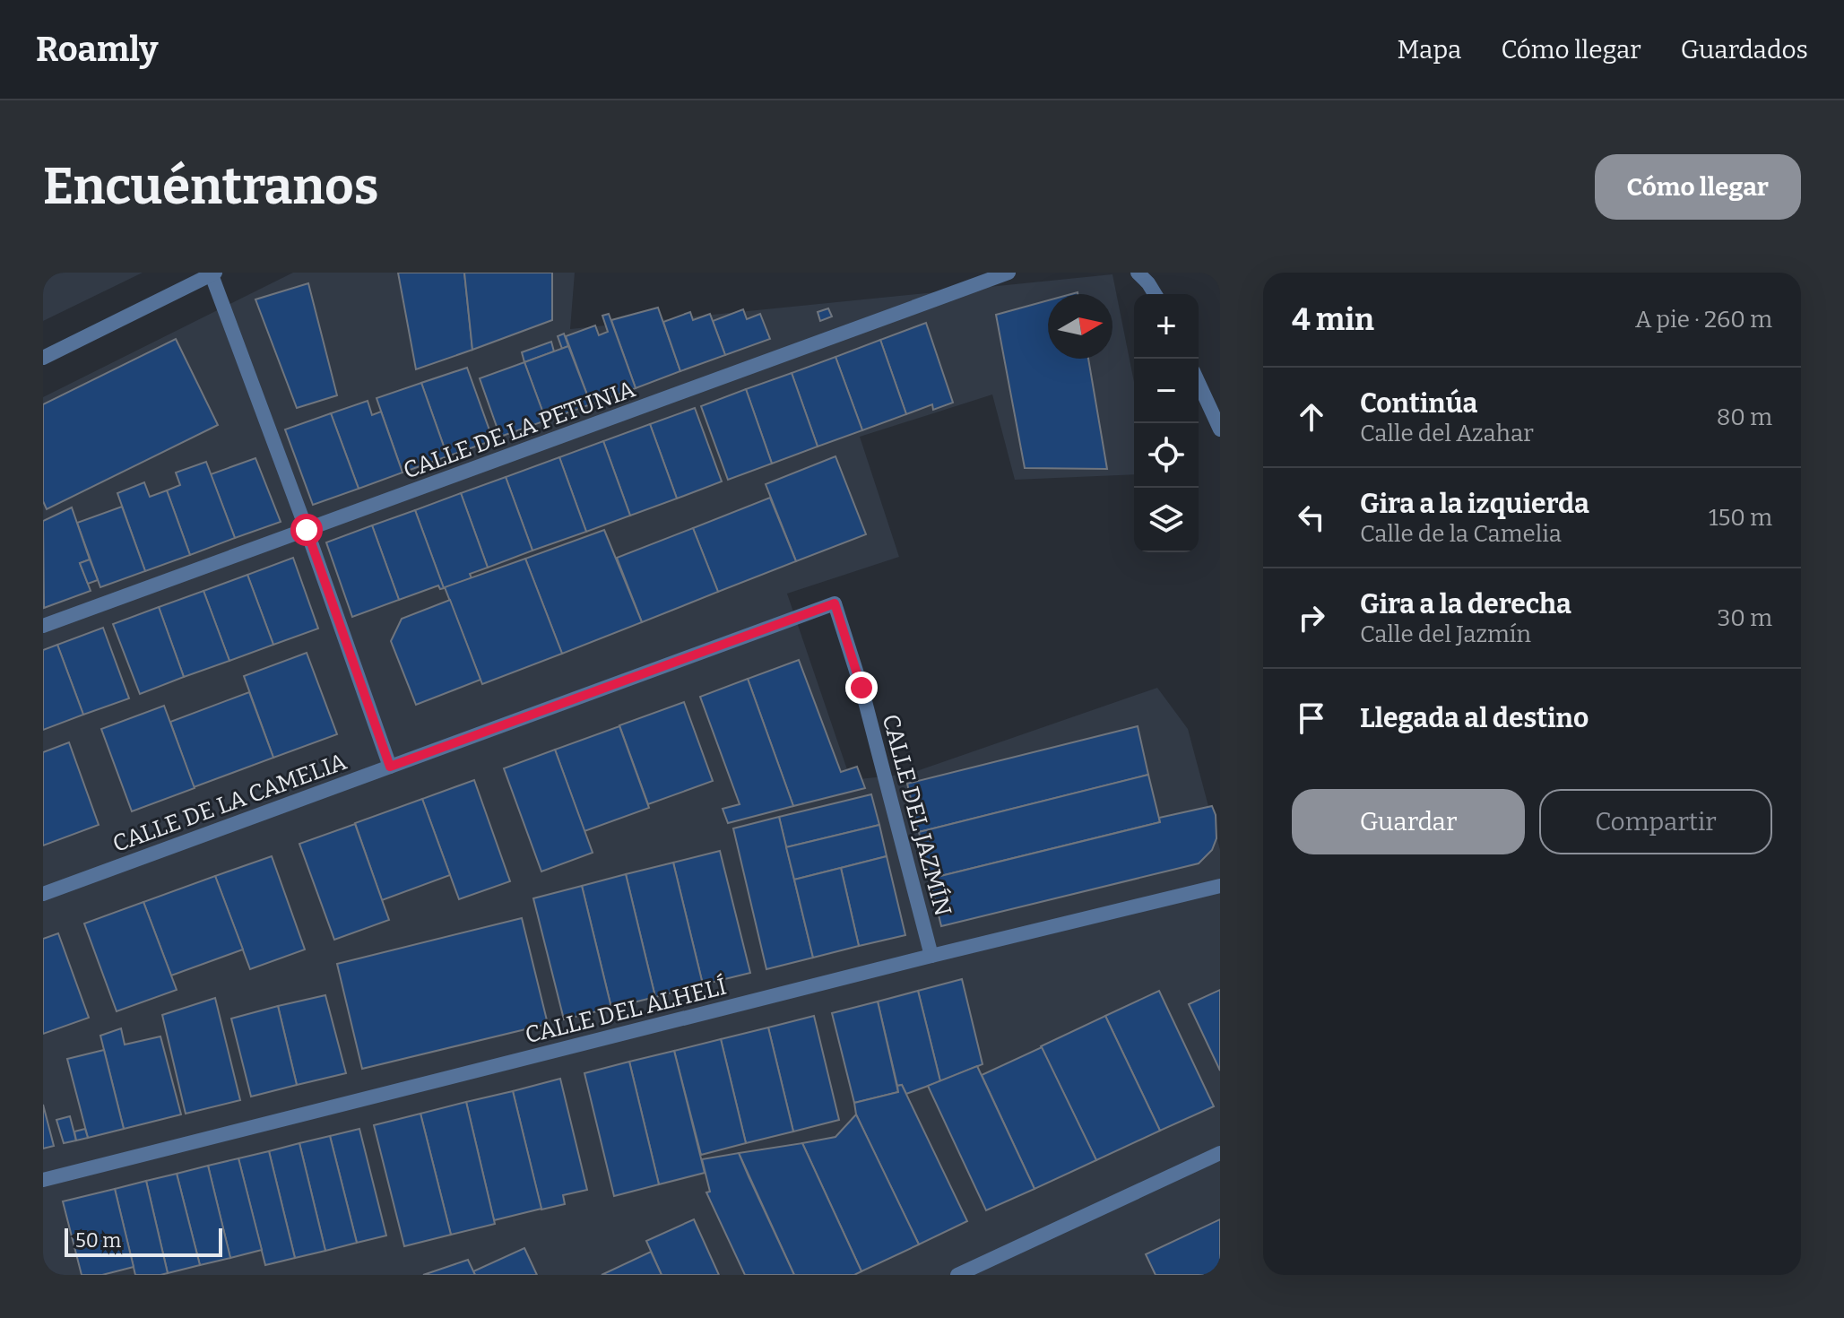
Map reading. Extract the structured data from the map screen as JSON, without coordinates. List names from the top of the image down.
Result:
{
  "streets": {
    "street": [
      "CALLE DE LA PETUNIA",
      "CALLE DE LA CAMELIA",
      "CALLE DEL JAZMÍN",
      "CALLE DEL ALHELÍ"
    ]
  },
  "crossings": [
    ["CALLE DE LA CAMELIA", "CALLE DEL JAZMÍN"],
    ["CALLE DEL JAZMÍN", "CALLE DEL ALHELÍ"]
  ],
  "scale_bar": "50 m",
  "north": "right",
  "page": {
    "header": "Roamly",
    "nav": ["Mapa", "Cómo llegar", "Guardados"],
    "buttons": [
      "Cómo llegar",
      ["Guardar", "Compartir"]
    ],
    "title": "Encuéntranos",
    "heading": ["4 min", "A pie · 260 m"],
    "map_buttons": ["+", "−"],
    "list": [
      ["Continúa", "Calle del Azahar", "80 m"],
      ["Gira a la izquierda", "Calle de la Camelia", "150 m"],
      ["Gira a la derecha", "Calle del Jazmín", "30 m"],
      "Llegada al destino"
    ],
    "scale": "50 m"
  }
}
